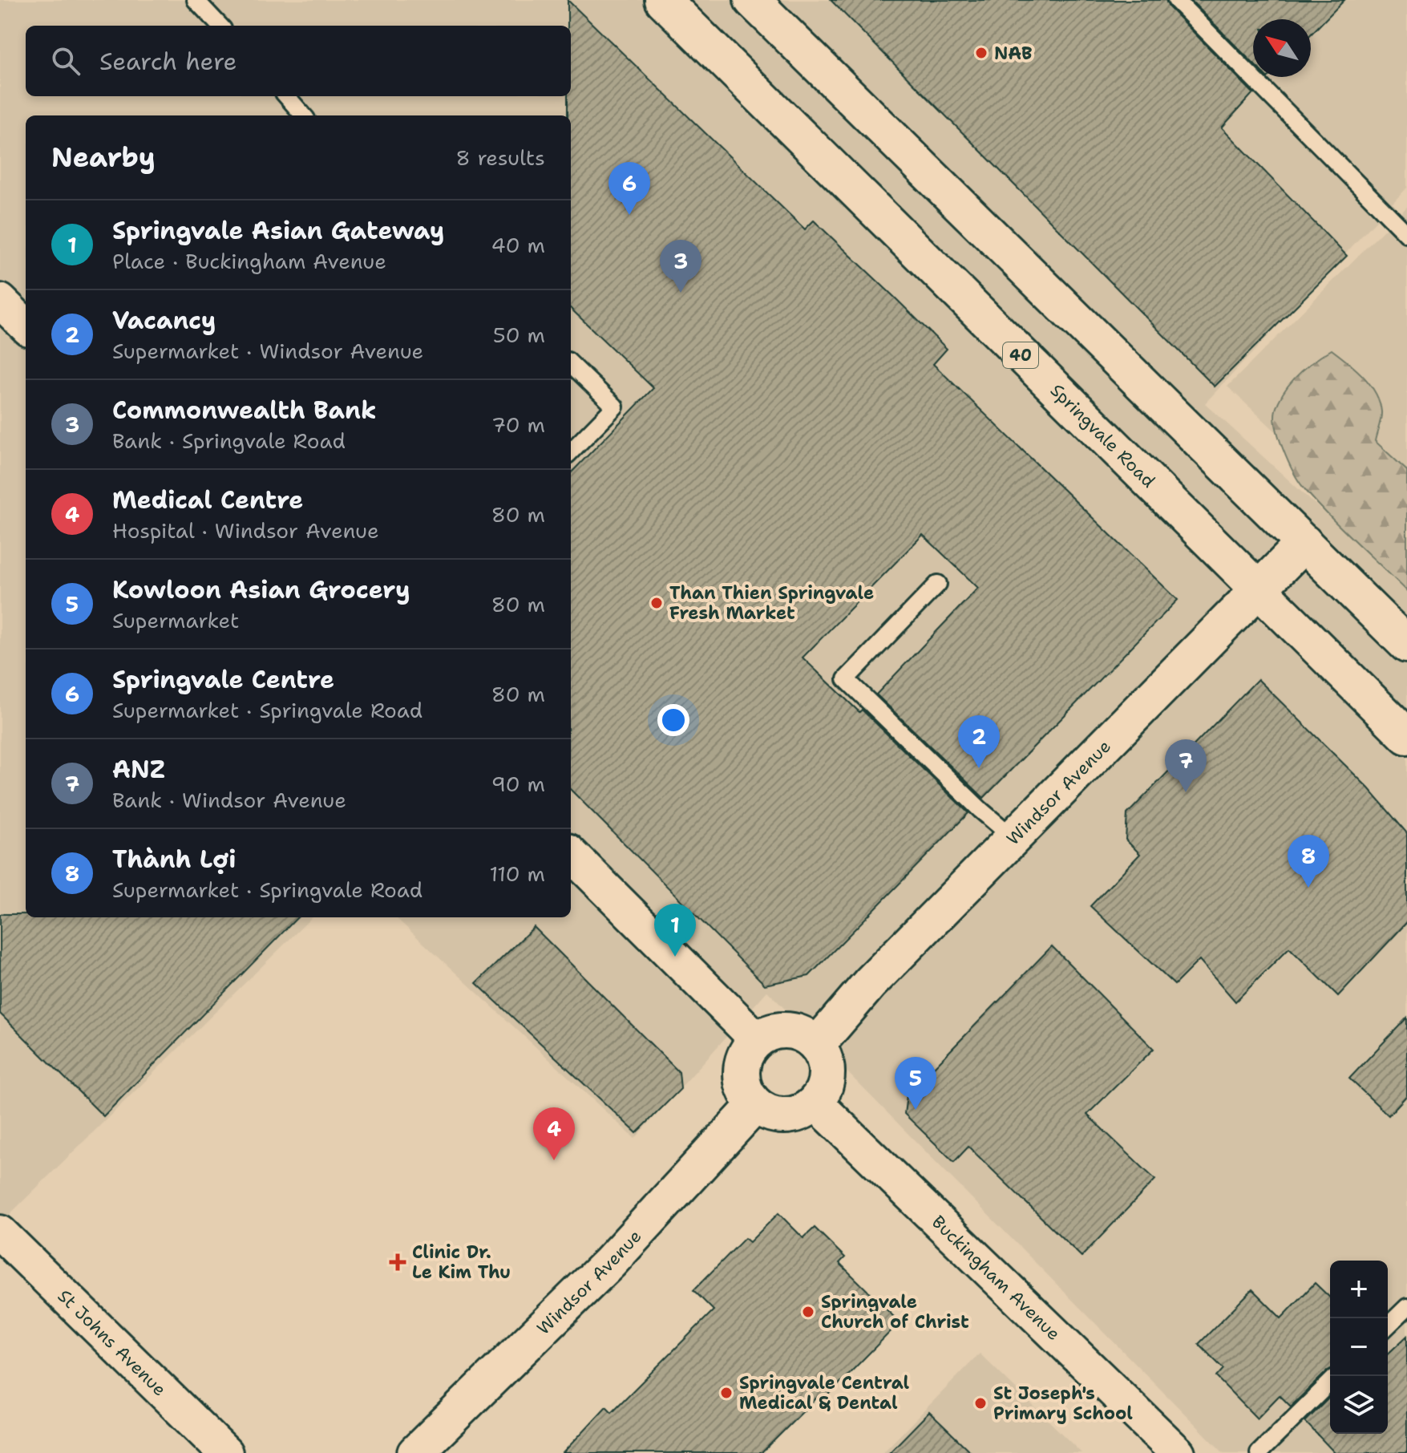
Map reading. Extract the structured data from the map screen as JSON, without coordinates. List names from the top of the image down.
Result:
{
  "streets": {
    "main road": ["40", "Springvale Road", "Windsor Avenue"],
    "street": ["Buckingham Avenue", "St Johns Avenue"]
  },
  "crossings": [
    ["Springvale Road", "Windsor Avenue"],
    ["Windsor Avenue", "Buckingham Avenue"]
  ],
  "places": {
    "other": [
      "NAB",
      "Than Thien Springvale Fresh Market",
      "Springvale Church of Christ",
      "Springvale Central Medical & Dental",
      "St Joseph's Primary School"
    ],
    "health": ["Clinic Dr. Le Kim Thu"]
  },
  "north": "top left",
  "page": {
    "search": "Search here",
    "heading": ["Nearby", "8 results"],
    "pins": [
      "6",
      "3",
      "2",
      "7",
      "8",
      "1",
      "5",
      "4"
    ],
    "list": [
      {
        "mark": "1",
        "name": "Springvale Asian Gateway",
        "note": "Place · Buckingham Avenue",
        "value": "40 m"
      },
      {
        "mark": "2",
        "name": "Vacancy",
        "note": "Supermarket · Windsor Avenue",
        "value": "50 m"
      },
      {
        "mark": "3",
        "name": "Commonwealth Bank",
        "note": "Bank · Springvale Road",
        "value": "70 m"
      },
      {
        "mark": "4",
        "name": "Medical Centre",
        "note": "Hospital · Windsor Avenue",
        "value": "80 m"
      },
      {
        "mark": "5",
        "name": "Kowloon Asian Grocery",
        "note": "Supermarket",
        "value": "80 m"
      },
      {
        "mark": "6",
        "name": "Springvale Centre",
        "note": "Supermarket · Springvale Road",
        "value": "80 m"
      },
      {
        "mark": "7",
        "name": "ANZ",
        "note": "Bank · Windsor Avenue",
        "value": "90 m"
      },
      {
        "mark": "8",
        "name": "Thành Lợi",
        "note": "Supermarket · Springvale Road",
        "value": "110 m"
      }
    ],
    "map_buttons": ["+", "−"]
  }
}
